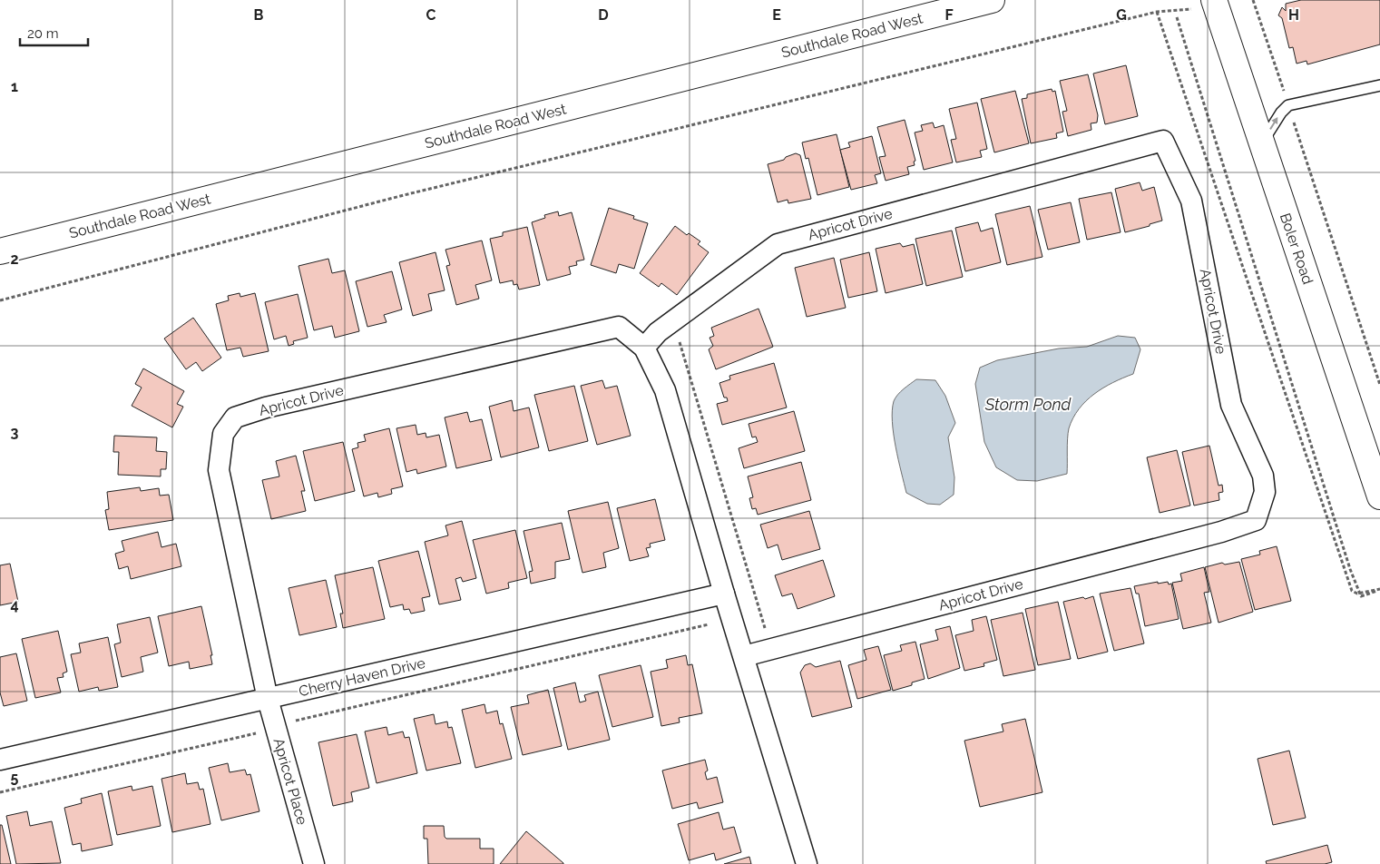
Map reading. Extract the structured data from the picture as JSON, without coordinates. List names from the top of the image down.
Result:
{
  "streets": {
    "main road": ["Southdale Road West", "Boler Road"],
    "street": ["Apricot Drive", "Cherry Haven Drive", "Apricot Place"]
  },
  "crossings": [
    ["Apricot Drive", "Cherry Haven Drive"],
    ["Apricot Drive", "Apricot Place"],
    ["Cherry Haven Drive", "Apricot Place"]
  ],
  "water": ["Storm Pond"],
  "scale_bar": "20 m",
  "grid": {
    "columns": [
      "B",
      "C",
      "D",
      "E",
      "F",
      "G",
      "H"
    ],
    "rows": [
      "1",
      "2",
      "3",
      "4",
      "5"
    ]
  }
}
